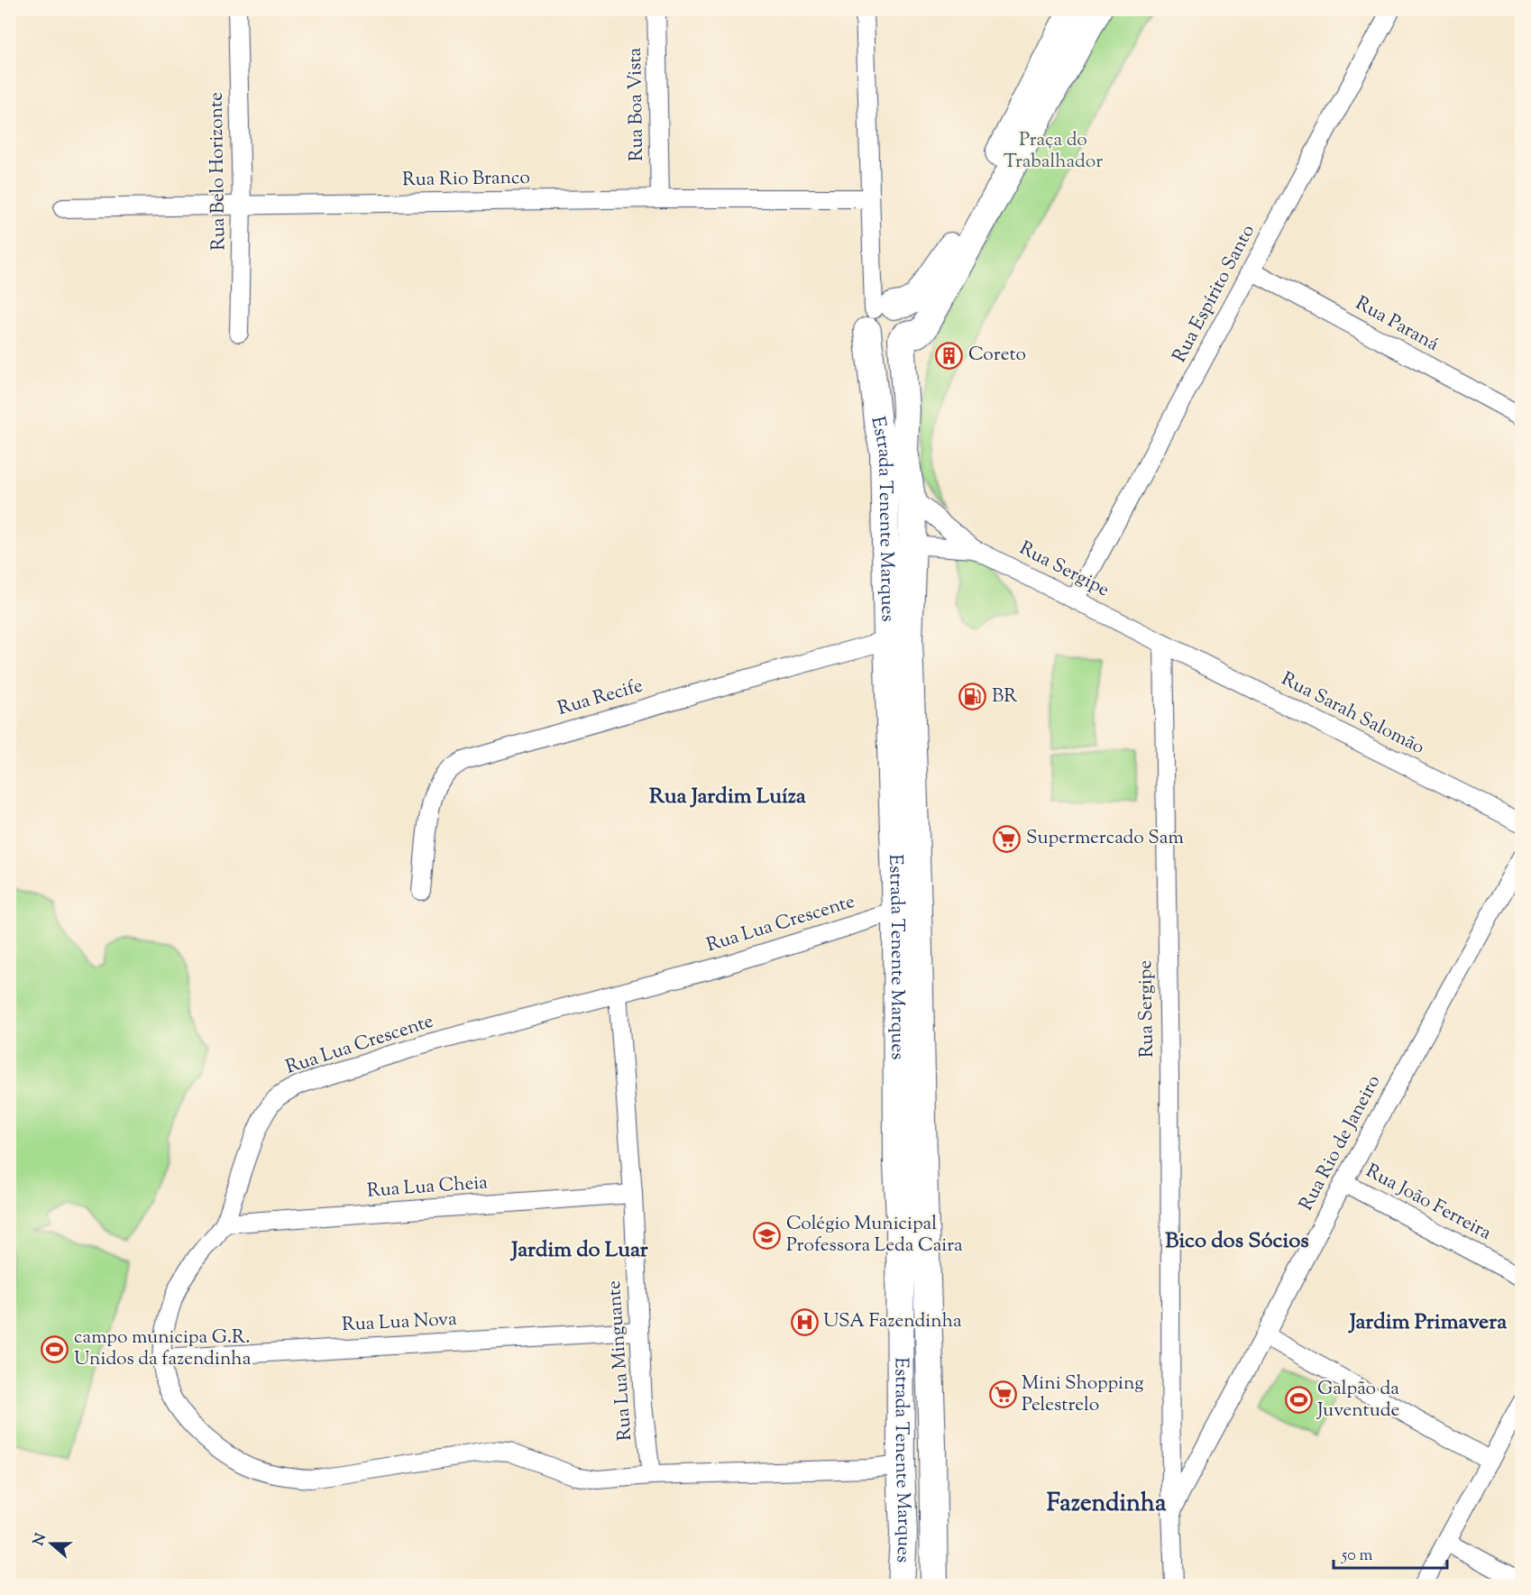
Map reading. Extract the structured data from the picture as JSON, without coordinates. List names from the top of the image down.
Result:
{
  "streets": {
    "main road": ["Estrada Tenente Marques"],
    "street": [
      "Rua Boa Vista",
      "Rua Belo Horizonte",
      "Rua Rio Branco",
      "Rua Espírito Santo",
      "Rua Paraná",
      "Rua Sergipe",
      "Rua Recife",
      "Rua Sarah Salomão",
      "Rua Lua Crescente",
      "Rua Rio de Janeiro",
      "Rua Lua Cheia",
      "Rua João Ferreira",
      "Rua Lua Nova",
      "Rua Lua Minguante"
    ]
  },
  "crossings": [
    ["Rua Boa Vista", "Rua Rio Branco"],
    ["Rua Belo Horizonte", "Rua Rio Branco"],
    ["Rua Espírito Santo", "Rua Paraná"],
    ["Rua Espírito Santo", "Rua Sergipe"],
    ["Estrada Tenente Marques", "Rua Sergipe"],
    ["Estrada Tenente Marques", "Rua Recife"],
    ["Estrada Tenente Marques", "Rua Lua Crescente"],
    ["Rua Sergipe", "Rua Sarah Salomão"],
    ["Rua Sergipe", "Rua Rio de Janeiro"],
    ["Rua Lua Crescente", "Rua Lua Cheia"],
    ["Rua Lua Crescente", "Rua Lua Nova"],
    ["Rua Lua Crescente", "Rua Lua Minguante"],
    ["Rua Rio de Janeiro", "Rua João Ferreira"],
    ["Rua Lua Cheia", "Rua Lua Minguante"],
    ["Rua Lua Nova", "Rua Lua Minguante"]
  ],
  "districts": [
    "Rua Jardim Luíza",
    "Bico dos Sócios",
    "Jardim do Luar",
    "Jardim Primavera",
    "Fazendinha"
  ],
  "parks": ["Praça do Trabalhador"],
  "places": {
    "building": ["Coreto"],
    "fuel station": ["BR"],
    "supermarket": ["Supermercado Sam", "Mini Shopping Pelestrelo"],
    "school or university": ["Colégio Municipal Professora Leda Caira"],
    "hospital": ["USA Fazendinha"],
    "sports": ["campo municipa G.R. Unidos da fazendinha", "Galpão da Juventude"]
  },
  "scale_bar": "50 m",
  "north": "left"
}
